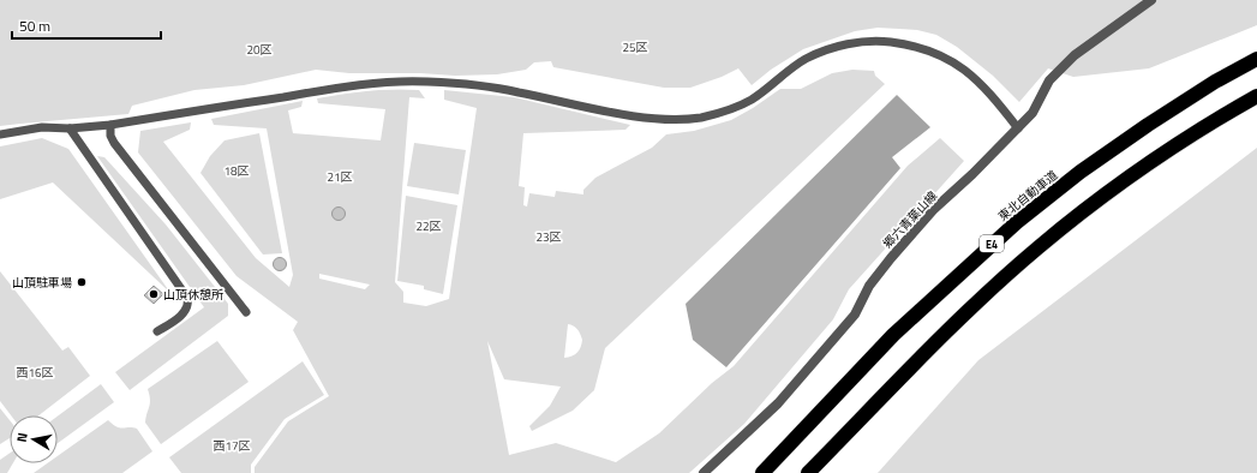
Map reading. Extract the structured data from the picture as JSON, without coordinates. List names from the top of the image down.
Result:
{
  "streets": {
    "highway": ["東北自動車道", "E4"],
    "street": ["郷六青葉山線"]
  },
  "parks": [
    "25区",
    "20区",
    "18区",
    "21区",
    "22区",
    "23区",
    "西16区",
    "西17区"
  ],
  "places": ["山頂駐車場", "山頂休憩所"],
  "scale_bar": "50 m",
  "north": "left"
}
